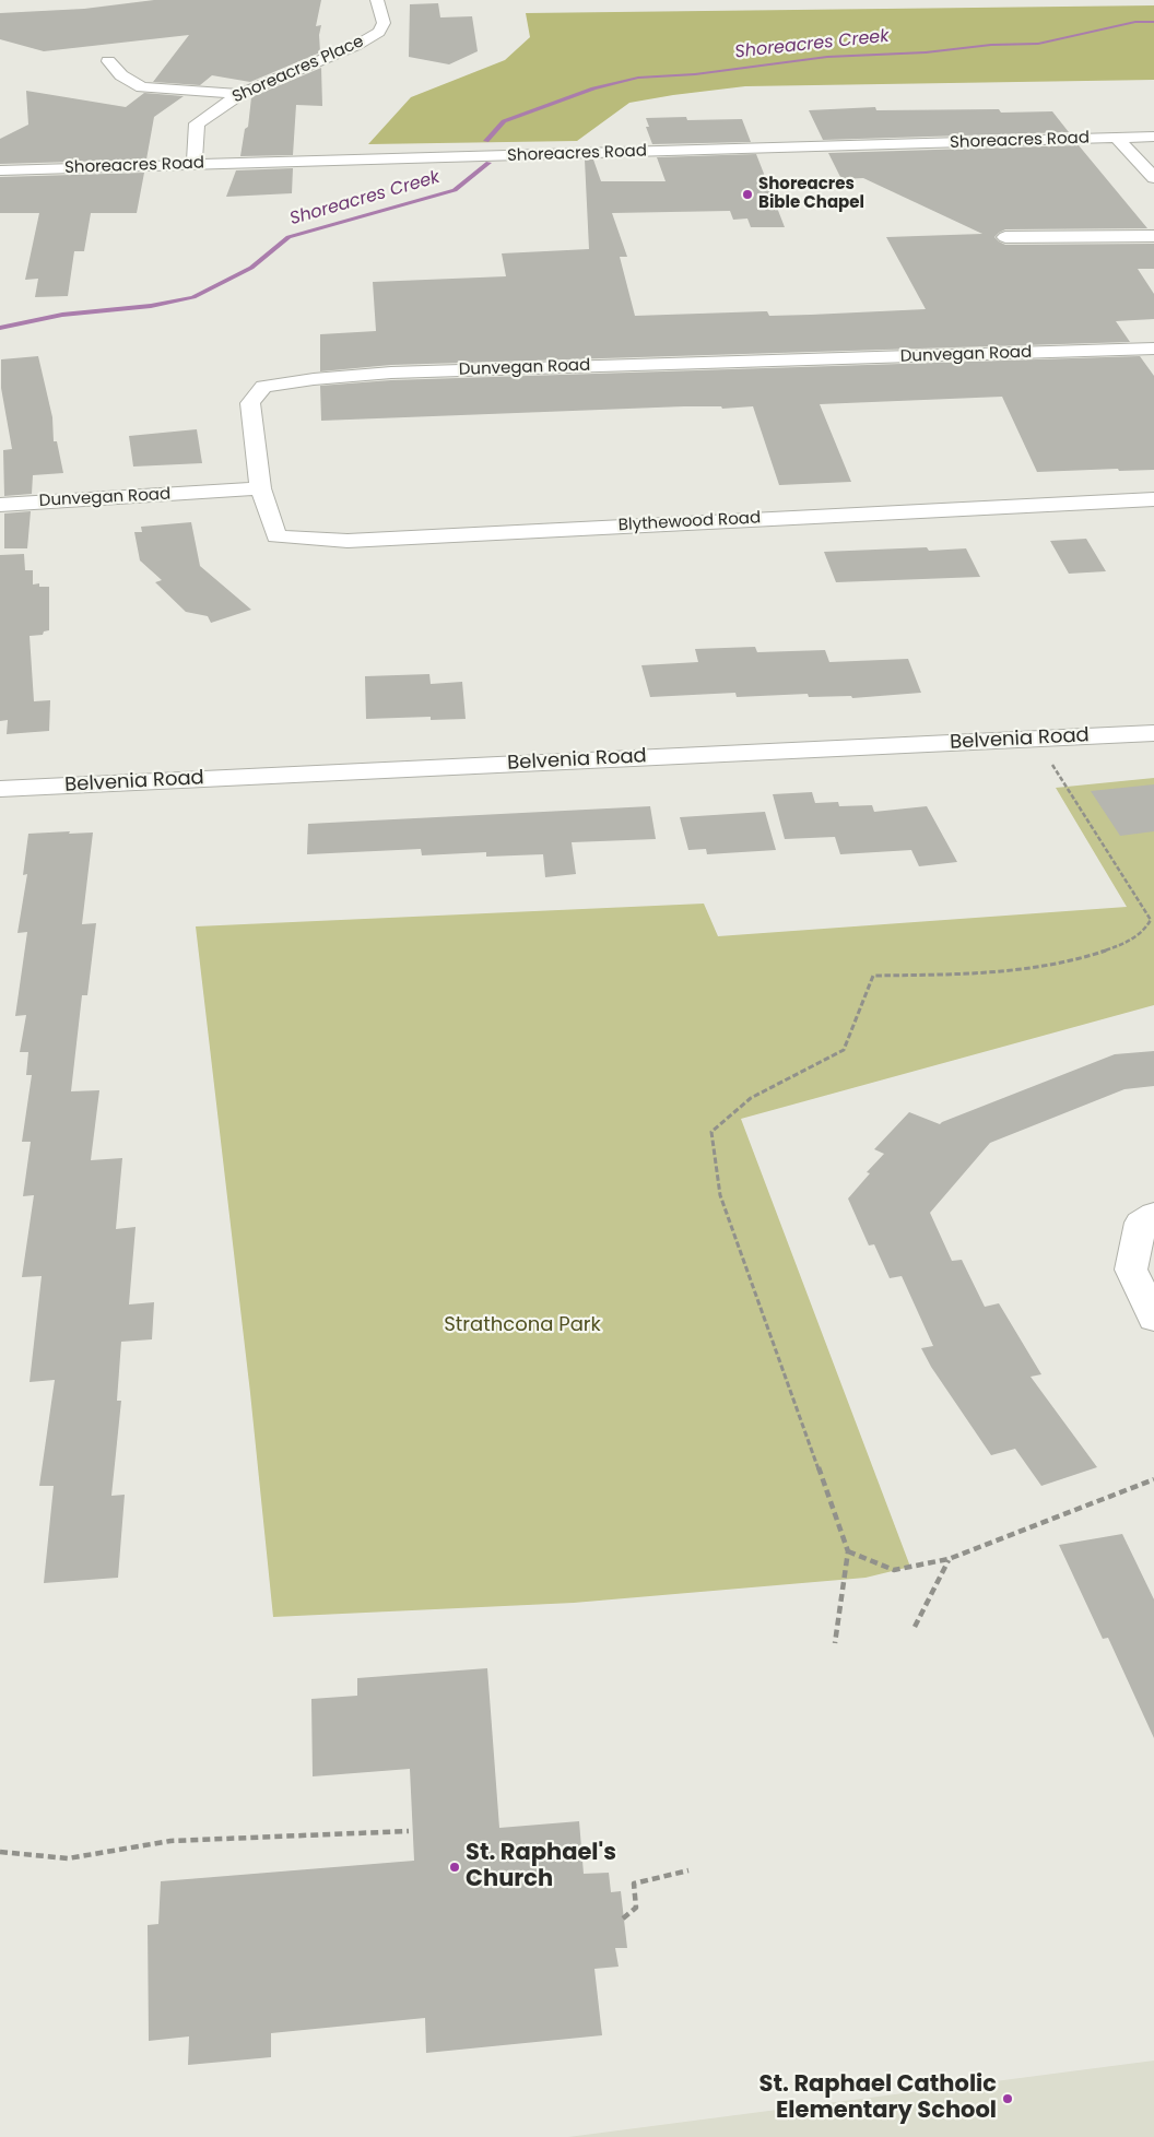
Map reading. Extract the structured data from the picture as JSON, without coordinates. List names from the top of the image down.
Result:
{
  "streets": {
    "street": [
      "Shoreacres Place",
      "Shoreacres Road",
      "Dunvegan Road",
      "Blythewood Road",
      "Belvenia Road"
    ]
  },
  "crossings": [
    ["Shoreacres Place", "Shoreacres Road"],
    ["Dunvegan Road", "Blythewood Road"]
  ],
  "water": ["Shoreacres Creek"],
  "parks": ["Strathcona Park"],
  "places": ["Shoreacres Bible Chapel", "St. Raphael's Church", "St. Raphael Catholic Elementary School"]
}
